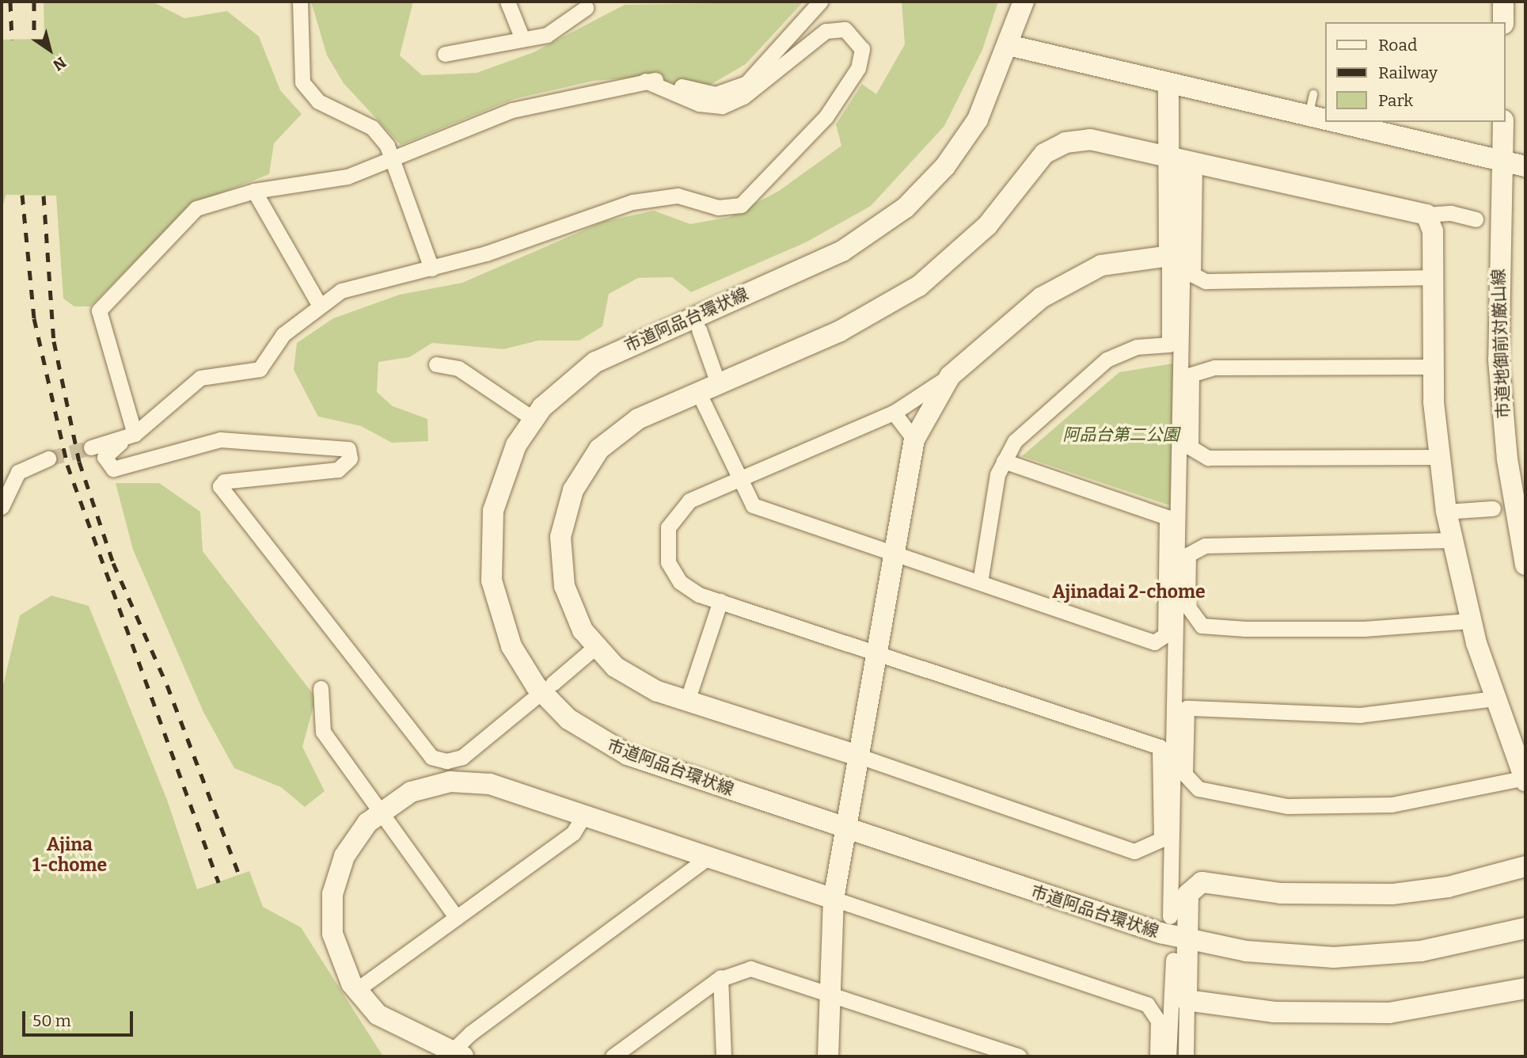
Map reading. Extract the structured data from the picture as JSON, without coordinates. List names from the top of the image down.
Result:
{
  "streets": {
    "street": ["市道阿品台環状線", "市道地御前対厳山線"]
  },
  "districts": ["Ajinadai 2-chome", "Ajina 1-chome"],
  "parks": ["阿品台第二公園"],
  "legend": ["Road", "Railway", "Park"],
  "scale_bar": "50 m",
  "north": "bottom right"
}
